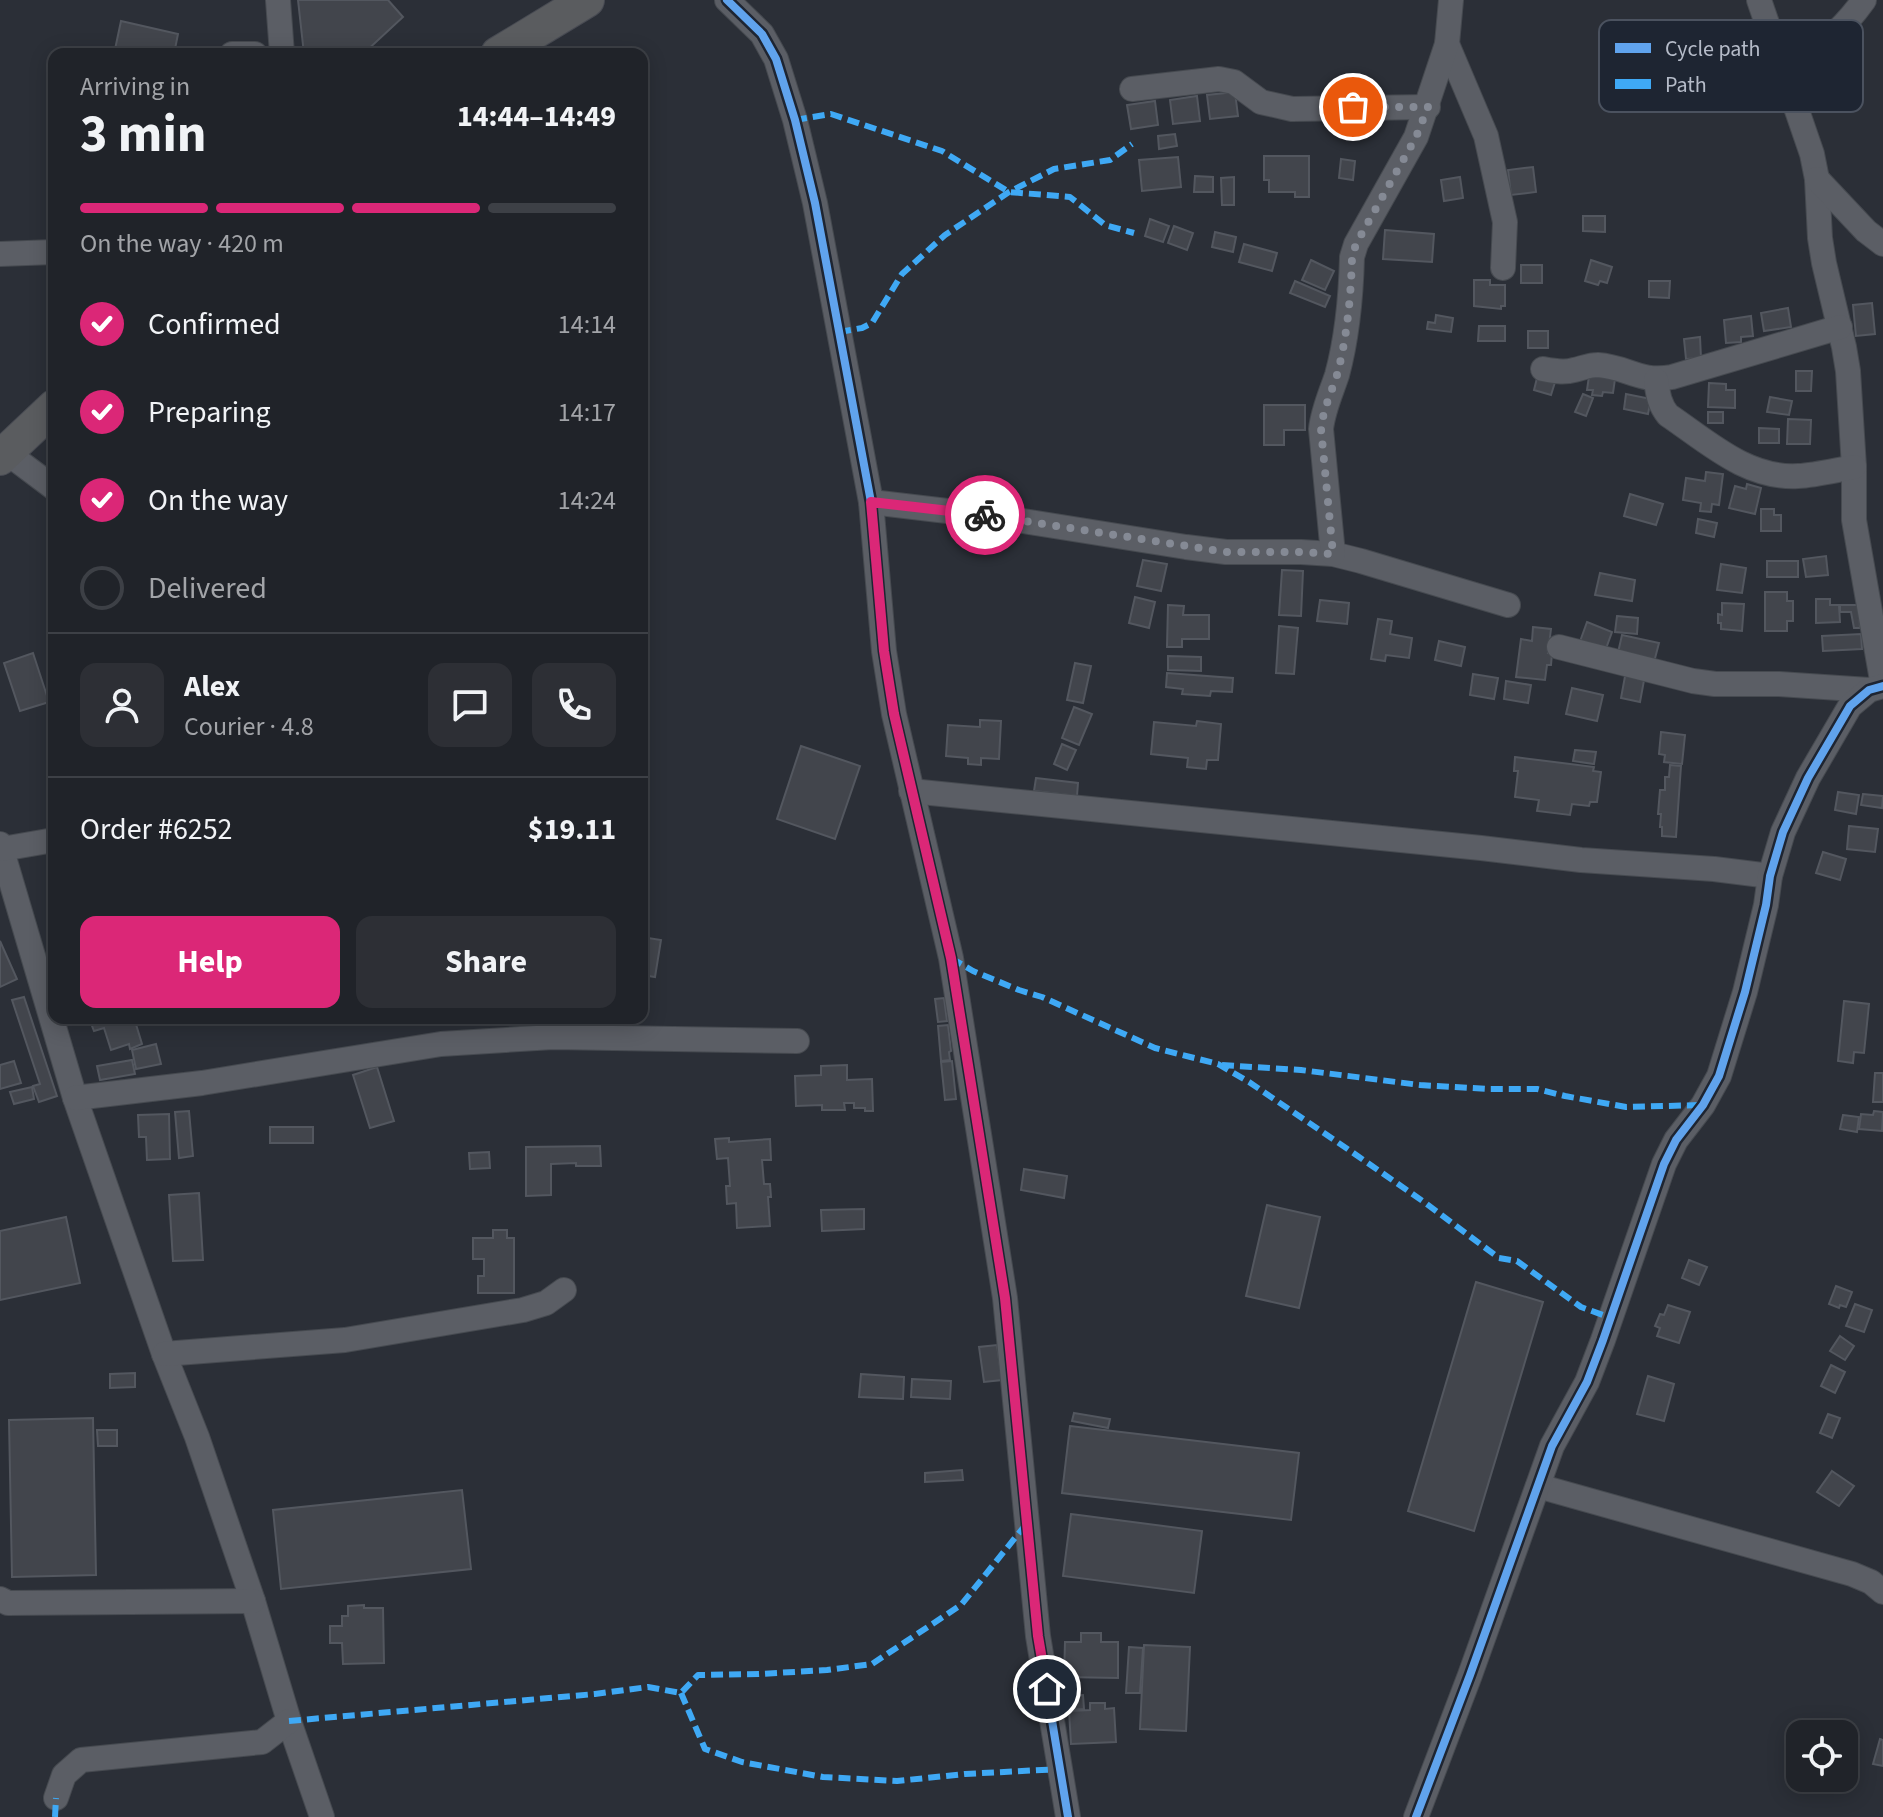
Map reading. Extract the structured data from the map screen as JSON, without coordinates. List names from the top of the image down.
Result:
{
  "legend": ["Cycle path", "Path"],
  "page": {
    "heading": ["3 min", "Arriving in", "14:44–14:49"],
    "panel": [
      "Alex",
      "Courier · 4.8",
      "Order #6252",
      "$19.11"
    ],
    "bar": "On the way · 420 m",
    "list": [
      ["Confirmed", "14:14"],
      ["Preparing", "14:17"],
      ["On the way", "14:24"],
      "Delivered"
    ],
    "buttons": ["Help", "Share"]
  }
}
